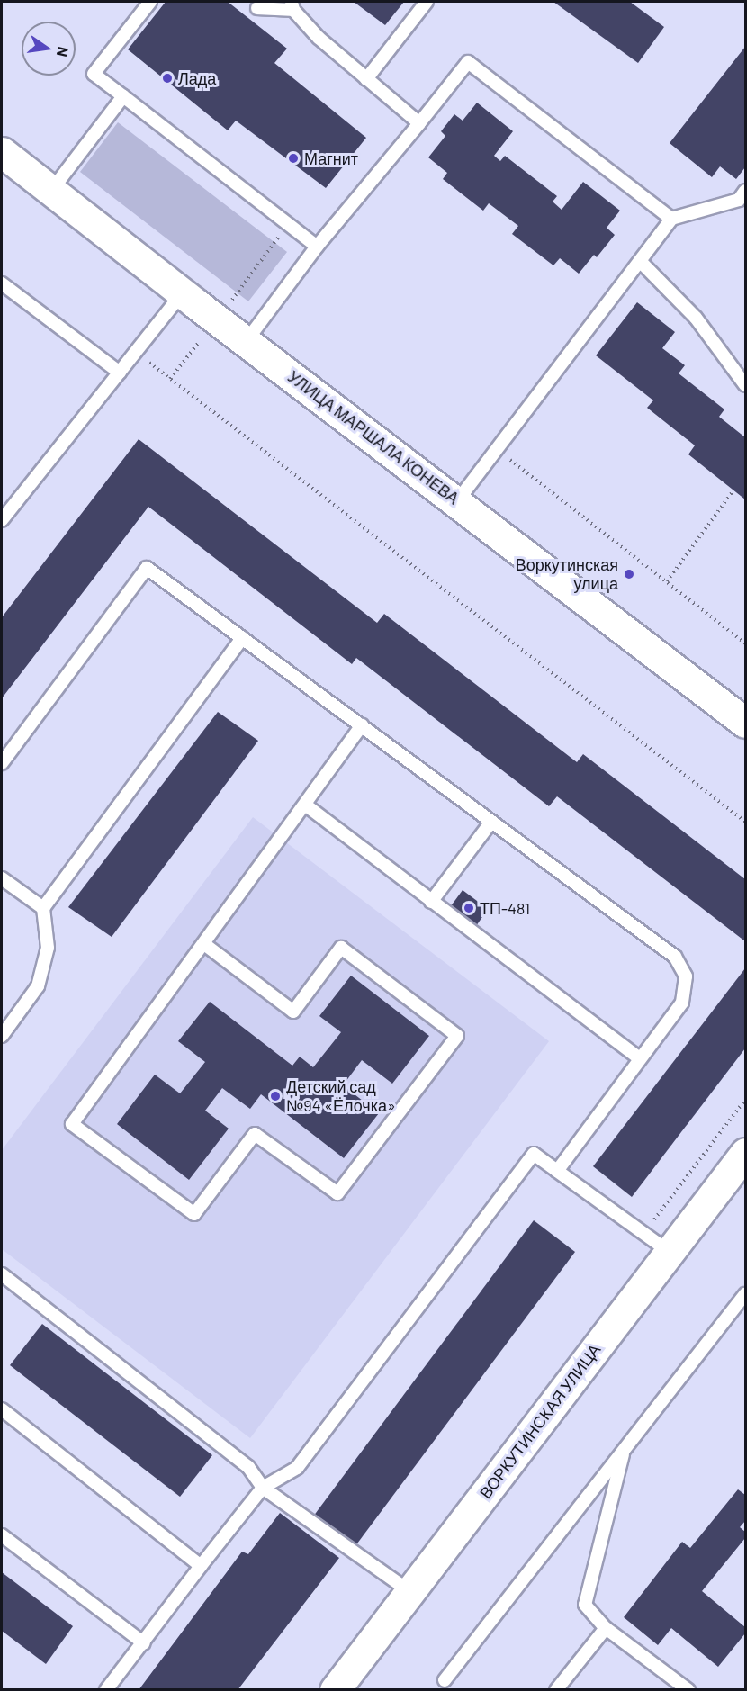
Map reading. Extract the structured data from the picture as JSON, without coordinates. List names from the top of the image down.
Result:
{
  "streets": {
    "main road": ["УЛИЦА МАРШАЛА КОНЕВА", "ВОРКУТИНСКАЯ УЛИЦА"]
  },
  "places": [
    "Лада",
    "Магнит",
    "Воркутинская улица",
    "ТП-481",
    "Детский сад №94 «Ёлочка»"
  ],
  "north": "right"
}
